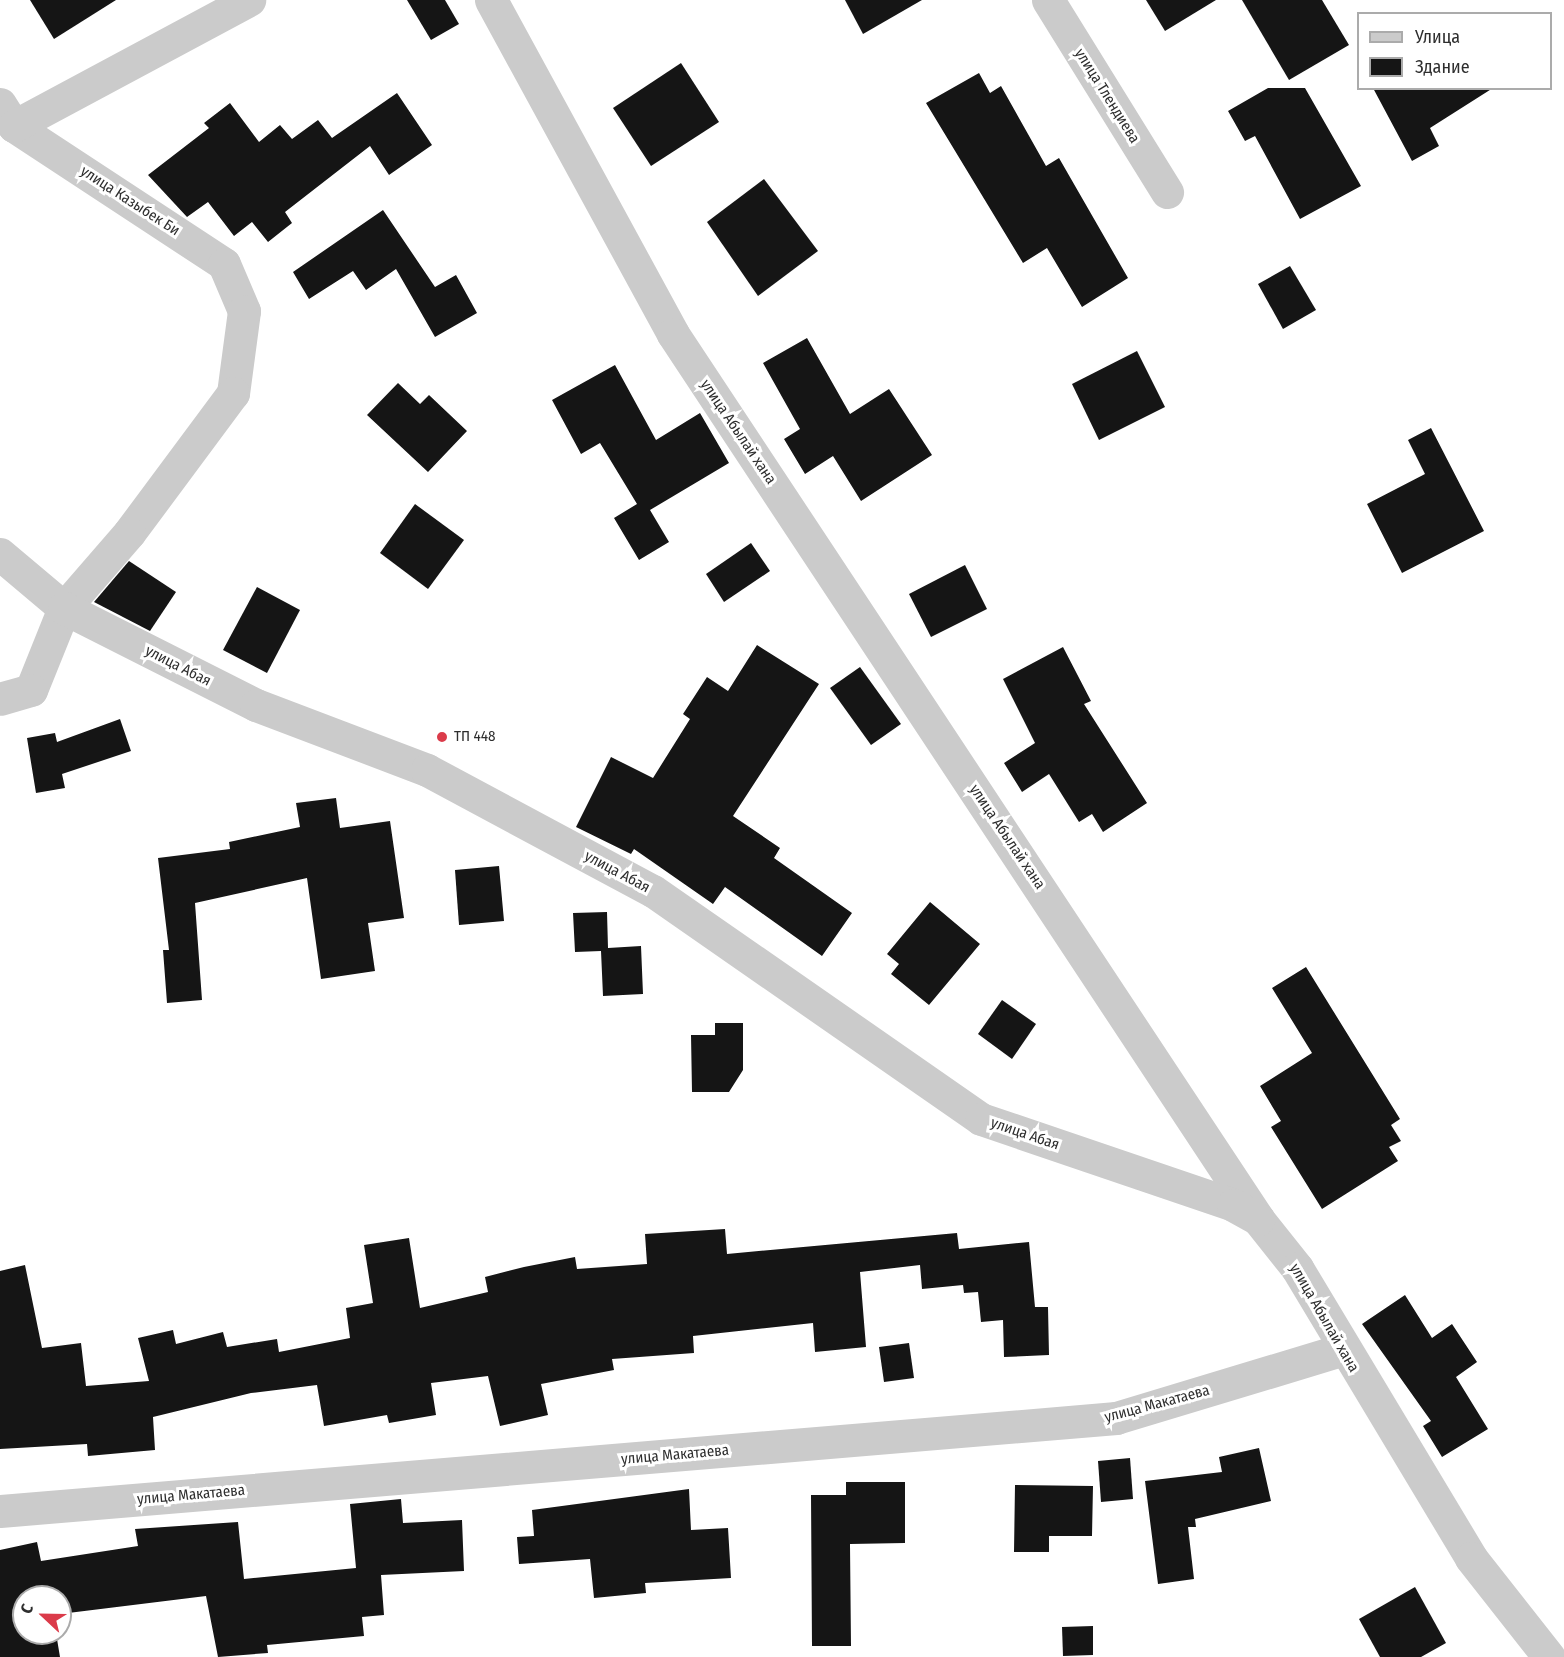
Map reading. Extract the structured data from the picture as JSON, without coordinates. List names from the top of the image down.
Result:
{
  "streets": {
    "street": [
      "улица Тлендиева",
      "улица Казыбек Би",
      "улица Абылай хана",
      "улица Абая",
      "улица Макатаева"
    ]
  },
  "crossings": [
    ["улица Казыбек Би", "улица Абая"],
    ["улица Абылай хана", "улица Абая"],
    ["улица Абылай хана", "улица Макатаева"]
  ],
  "places": ["ТП 448"],
  "legend": ["Улица", "Здание"],
  "north": "left"
}
